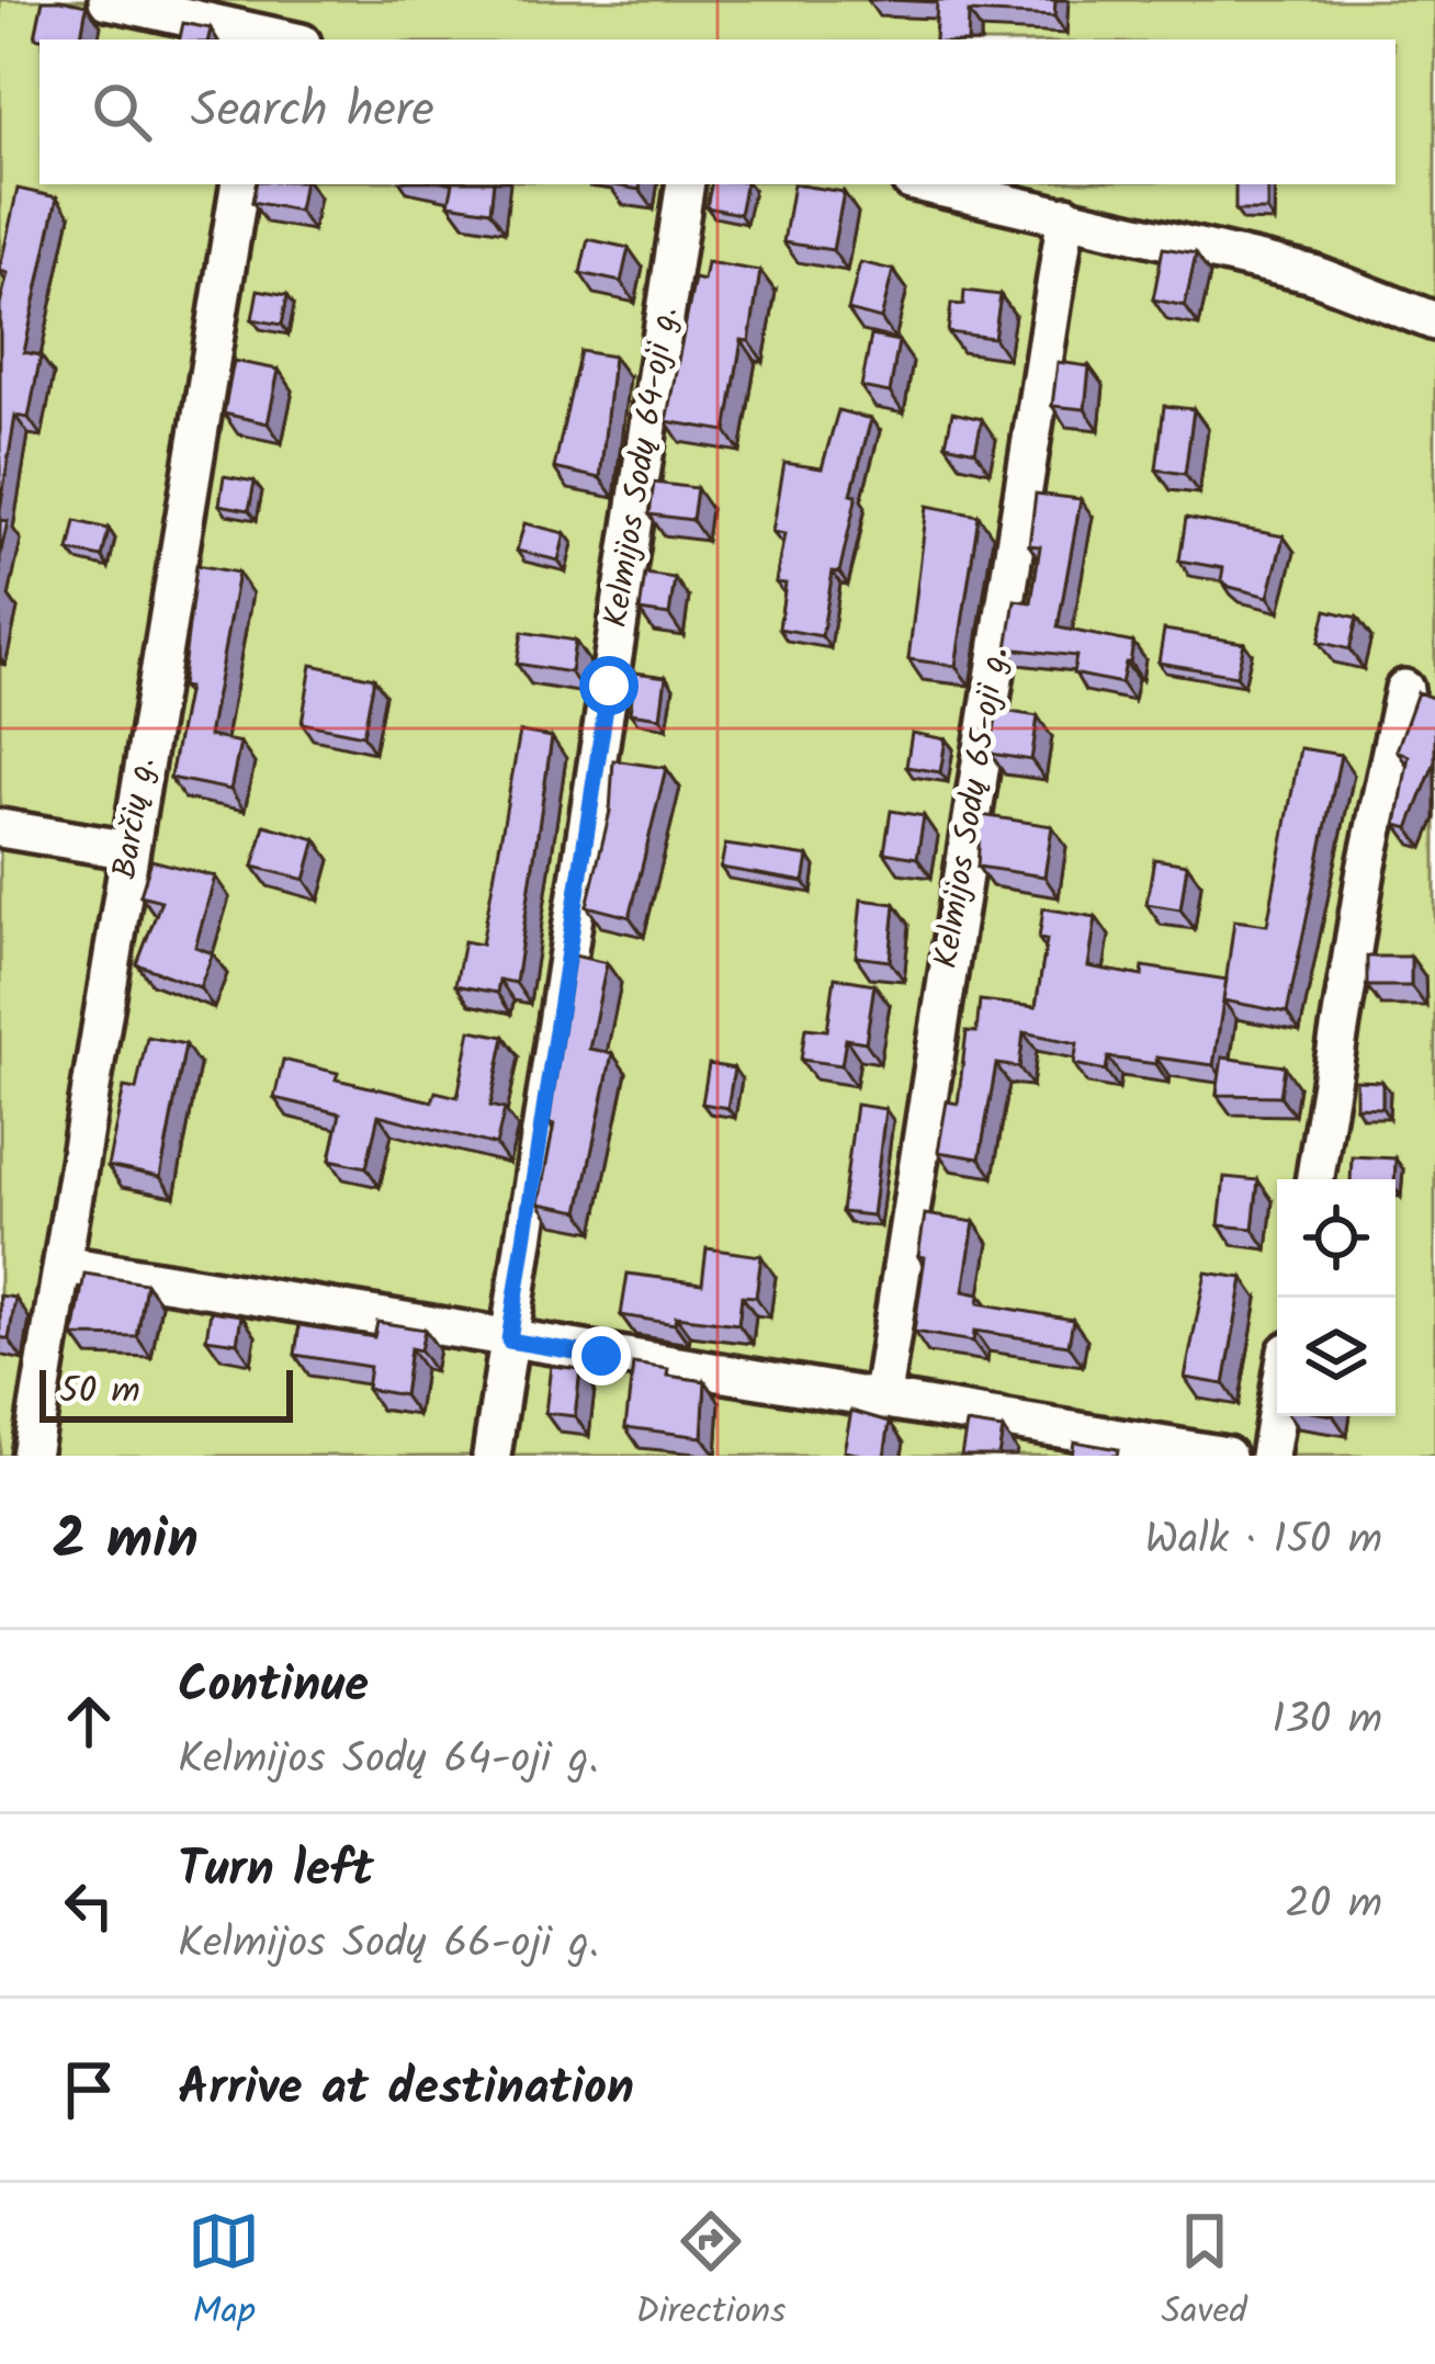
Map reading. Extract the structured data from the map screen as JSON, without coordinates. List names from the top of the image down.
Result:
{
  "streets": {
    "street": ["Kelmijos Sodų 64-oji g.", "Kelmijos Sodų 65-oji g.", "Barčių g."]
  },
  "scale_bar": "50 m",
  "page": {
    "search": "Search here",
    "scale": "50 m",
    "heading": ["2 min", "Walk · 150 m"],
    "list": [
      ["Continue", "Kelmijos Sodų 64-oji g.", "130 m"],
      ["Turn left", "Kelmijos Sodų 66-oji g.", "20 m"],
      "Arrive at destination"
    ],
    "nav": ["Map", "Directions", "Saved"]
  }
}
